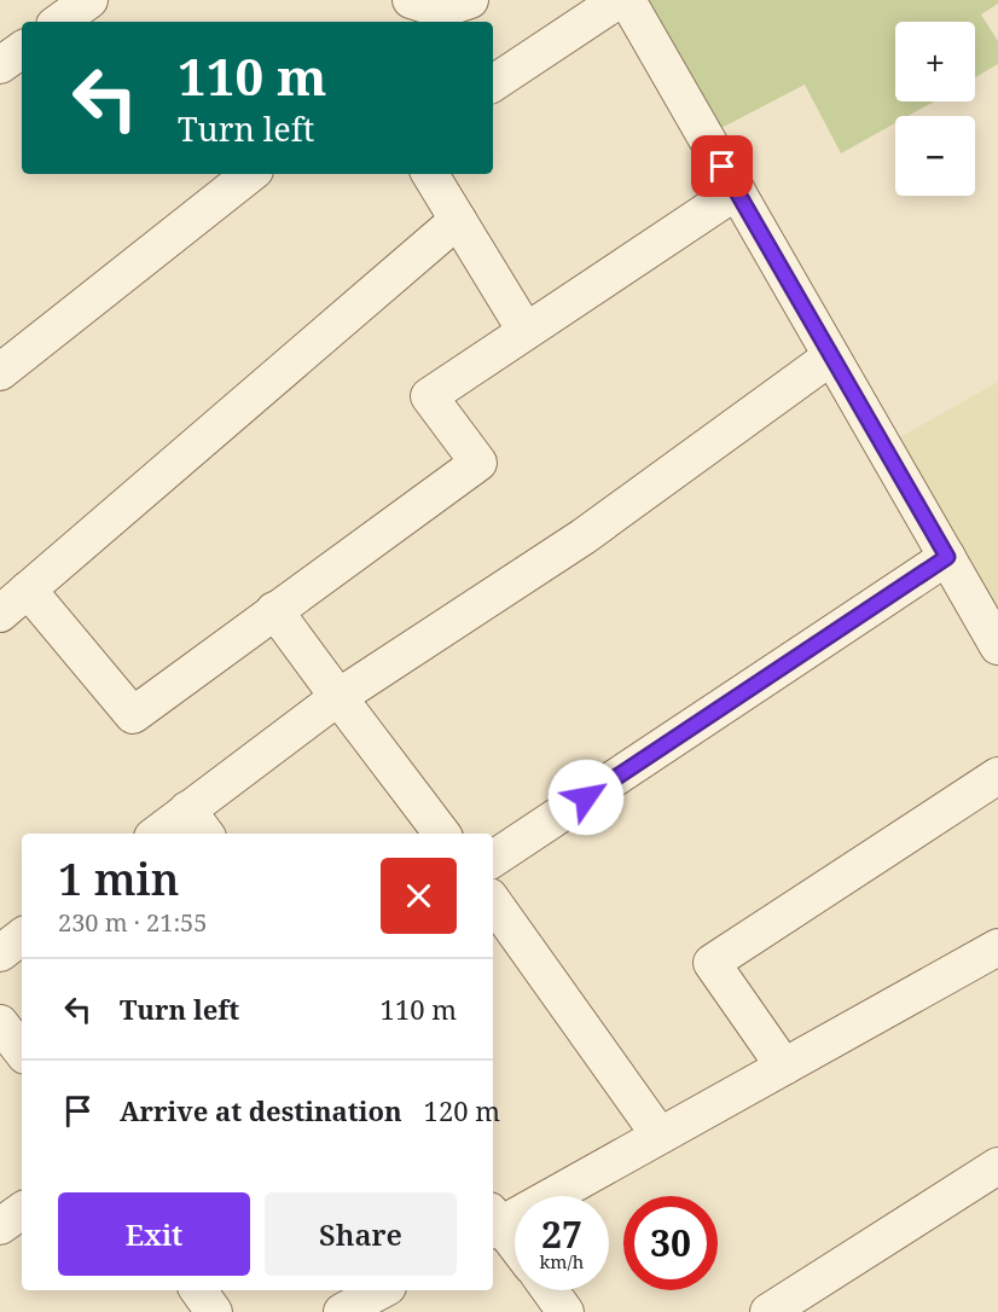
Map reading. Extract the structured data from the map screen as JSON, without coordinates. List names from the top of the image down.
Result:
{
  "page": {
    "map_buttons": ["+", "−"],
    "turn": ["110 m", "Turn left"],
    "heading": ["1 min", "230 m · 21:55"],
    "list": [
      {
        "name": "Turn left",
        "value": "110 m"
      },
      {
        "name": "Arrive at destination",
        "value": "120 m"
      }
    ],
    "buttons": ["Exit", "Share"],
    "speed": "27 km/h",
    "limit": "30"
  }
}
